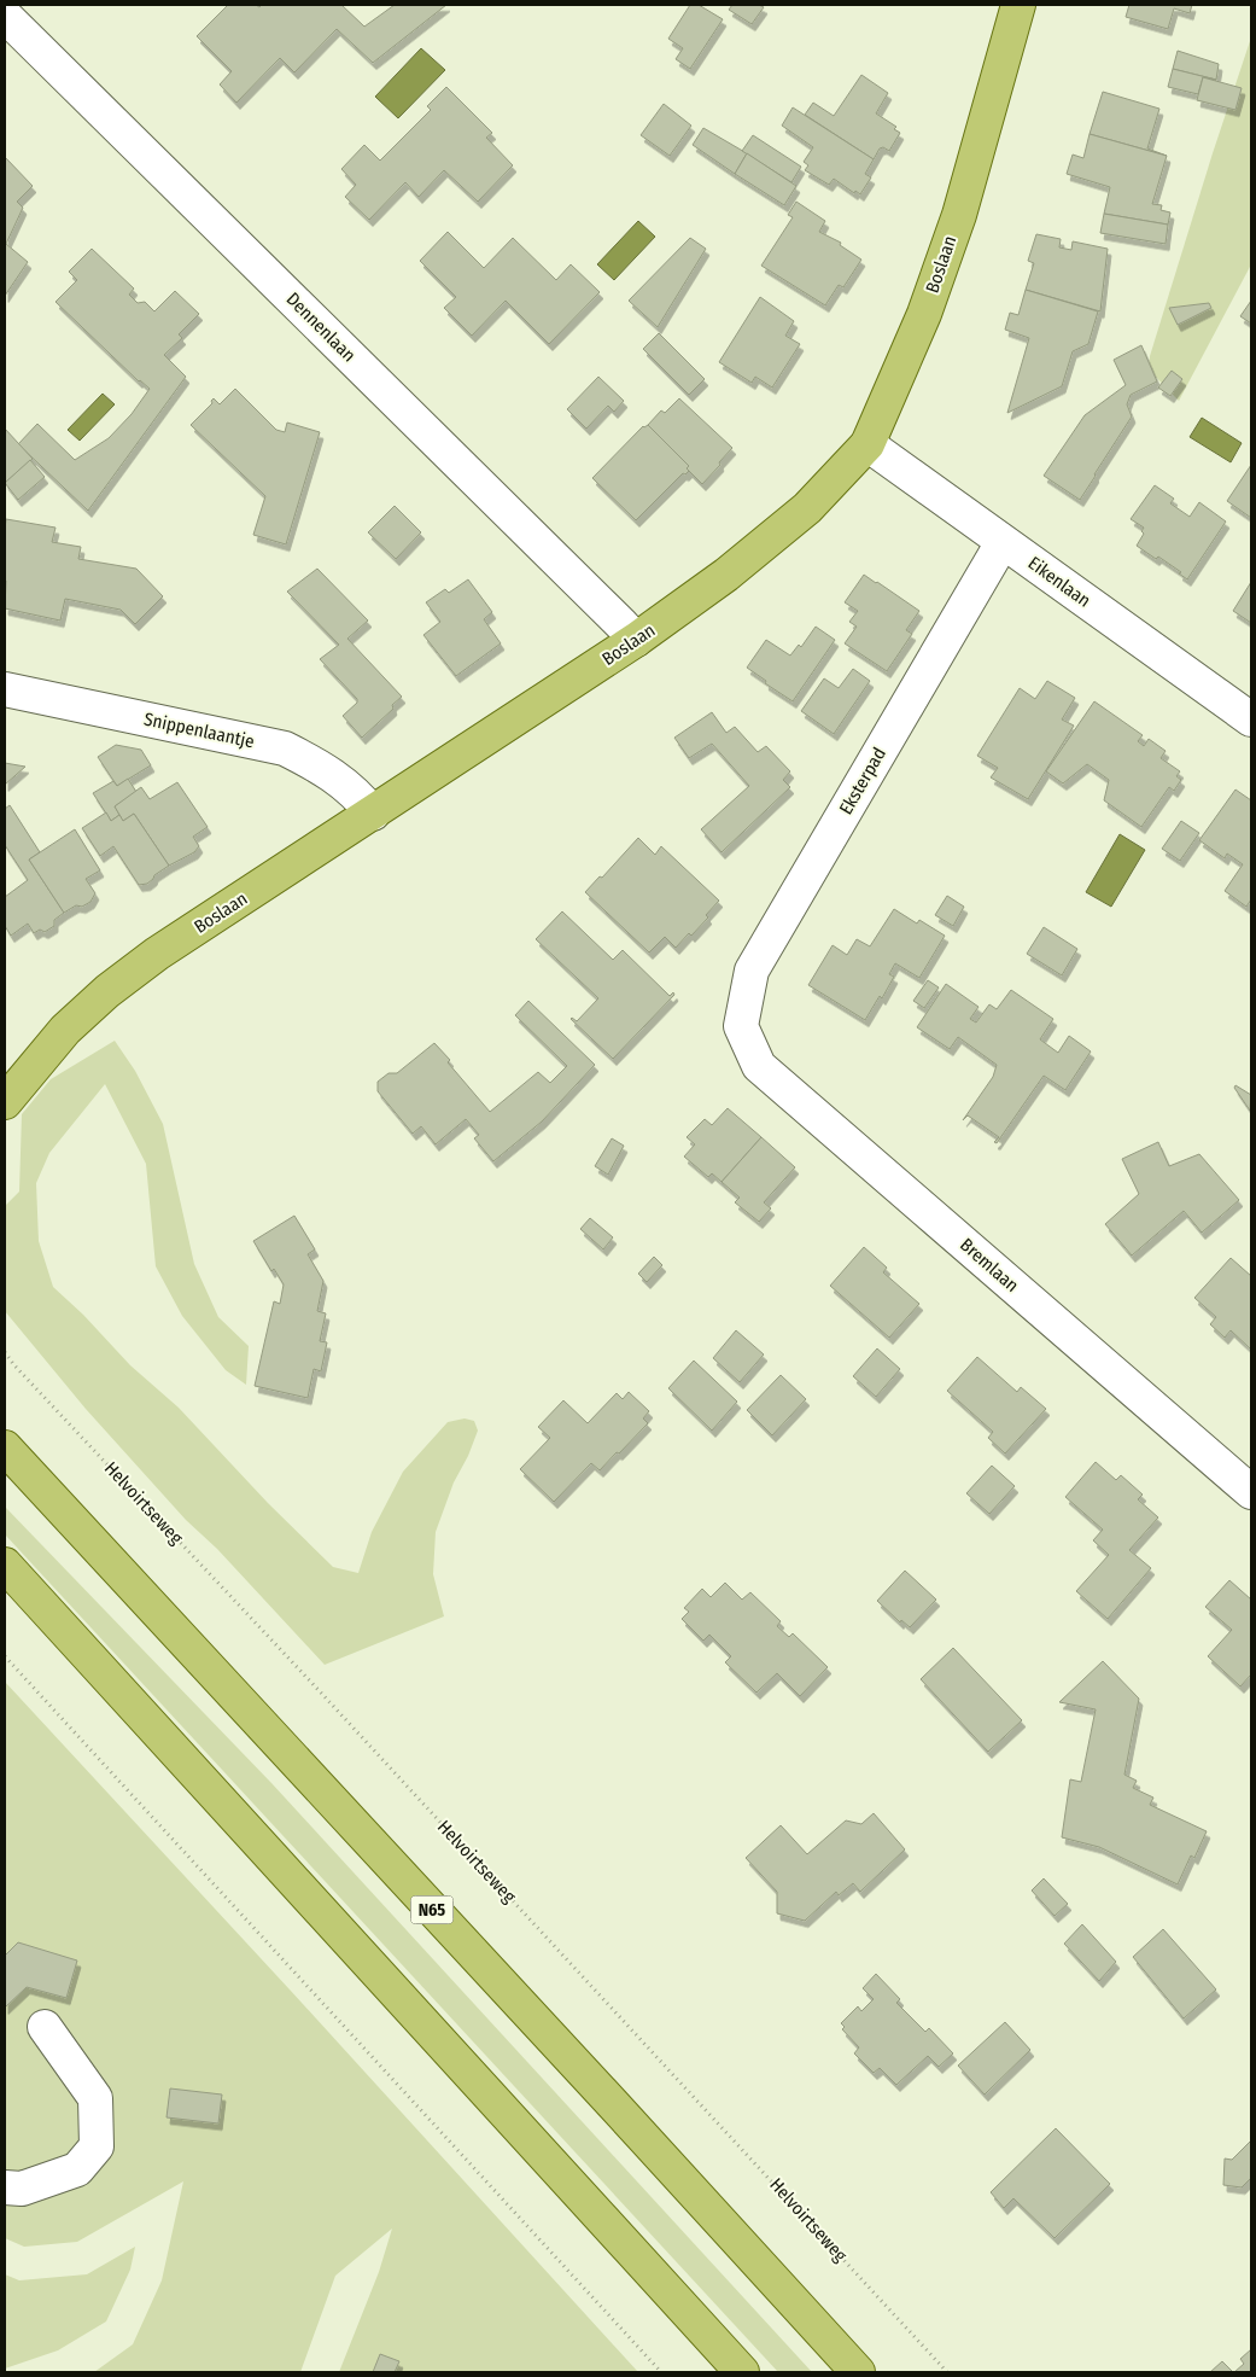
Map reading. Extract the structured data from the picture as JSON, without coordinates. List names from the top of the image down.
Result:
{
  "streets": {
    "main road": ["Boslaan", "N65"],
    "street": [
      "Dennenlaan",
      "Eikenlaan",
      "Snippenlaantje",
      "Eksterpad",
      "Bremlaan"
    ],
    "path": ["Helvoirtseweg"]
  },
  "crossings": [
    ["Boslaan", "Dennenlaan"],
    ["Boslaan", "Eikenlaan"],
    ["Boslaan", "Snippenlaantje"],
    ["Eikenlaan", "Eksterpad"],
    ["Eksterpad", "Bremlaan"]
  ]
}
